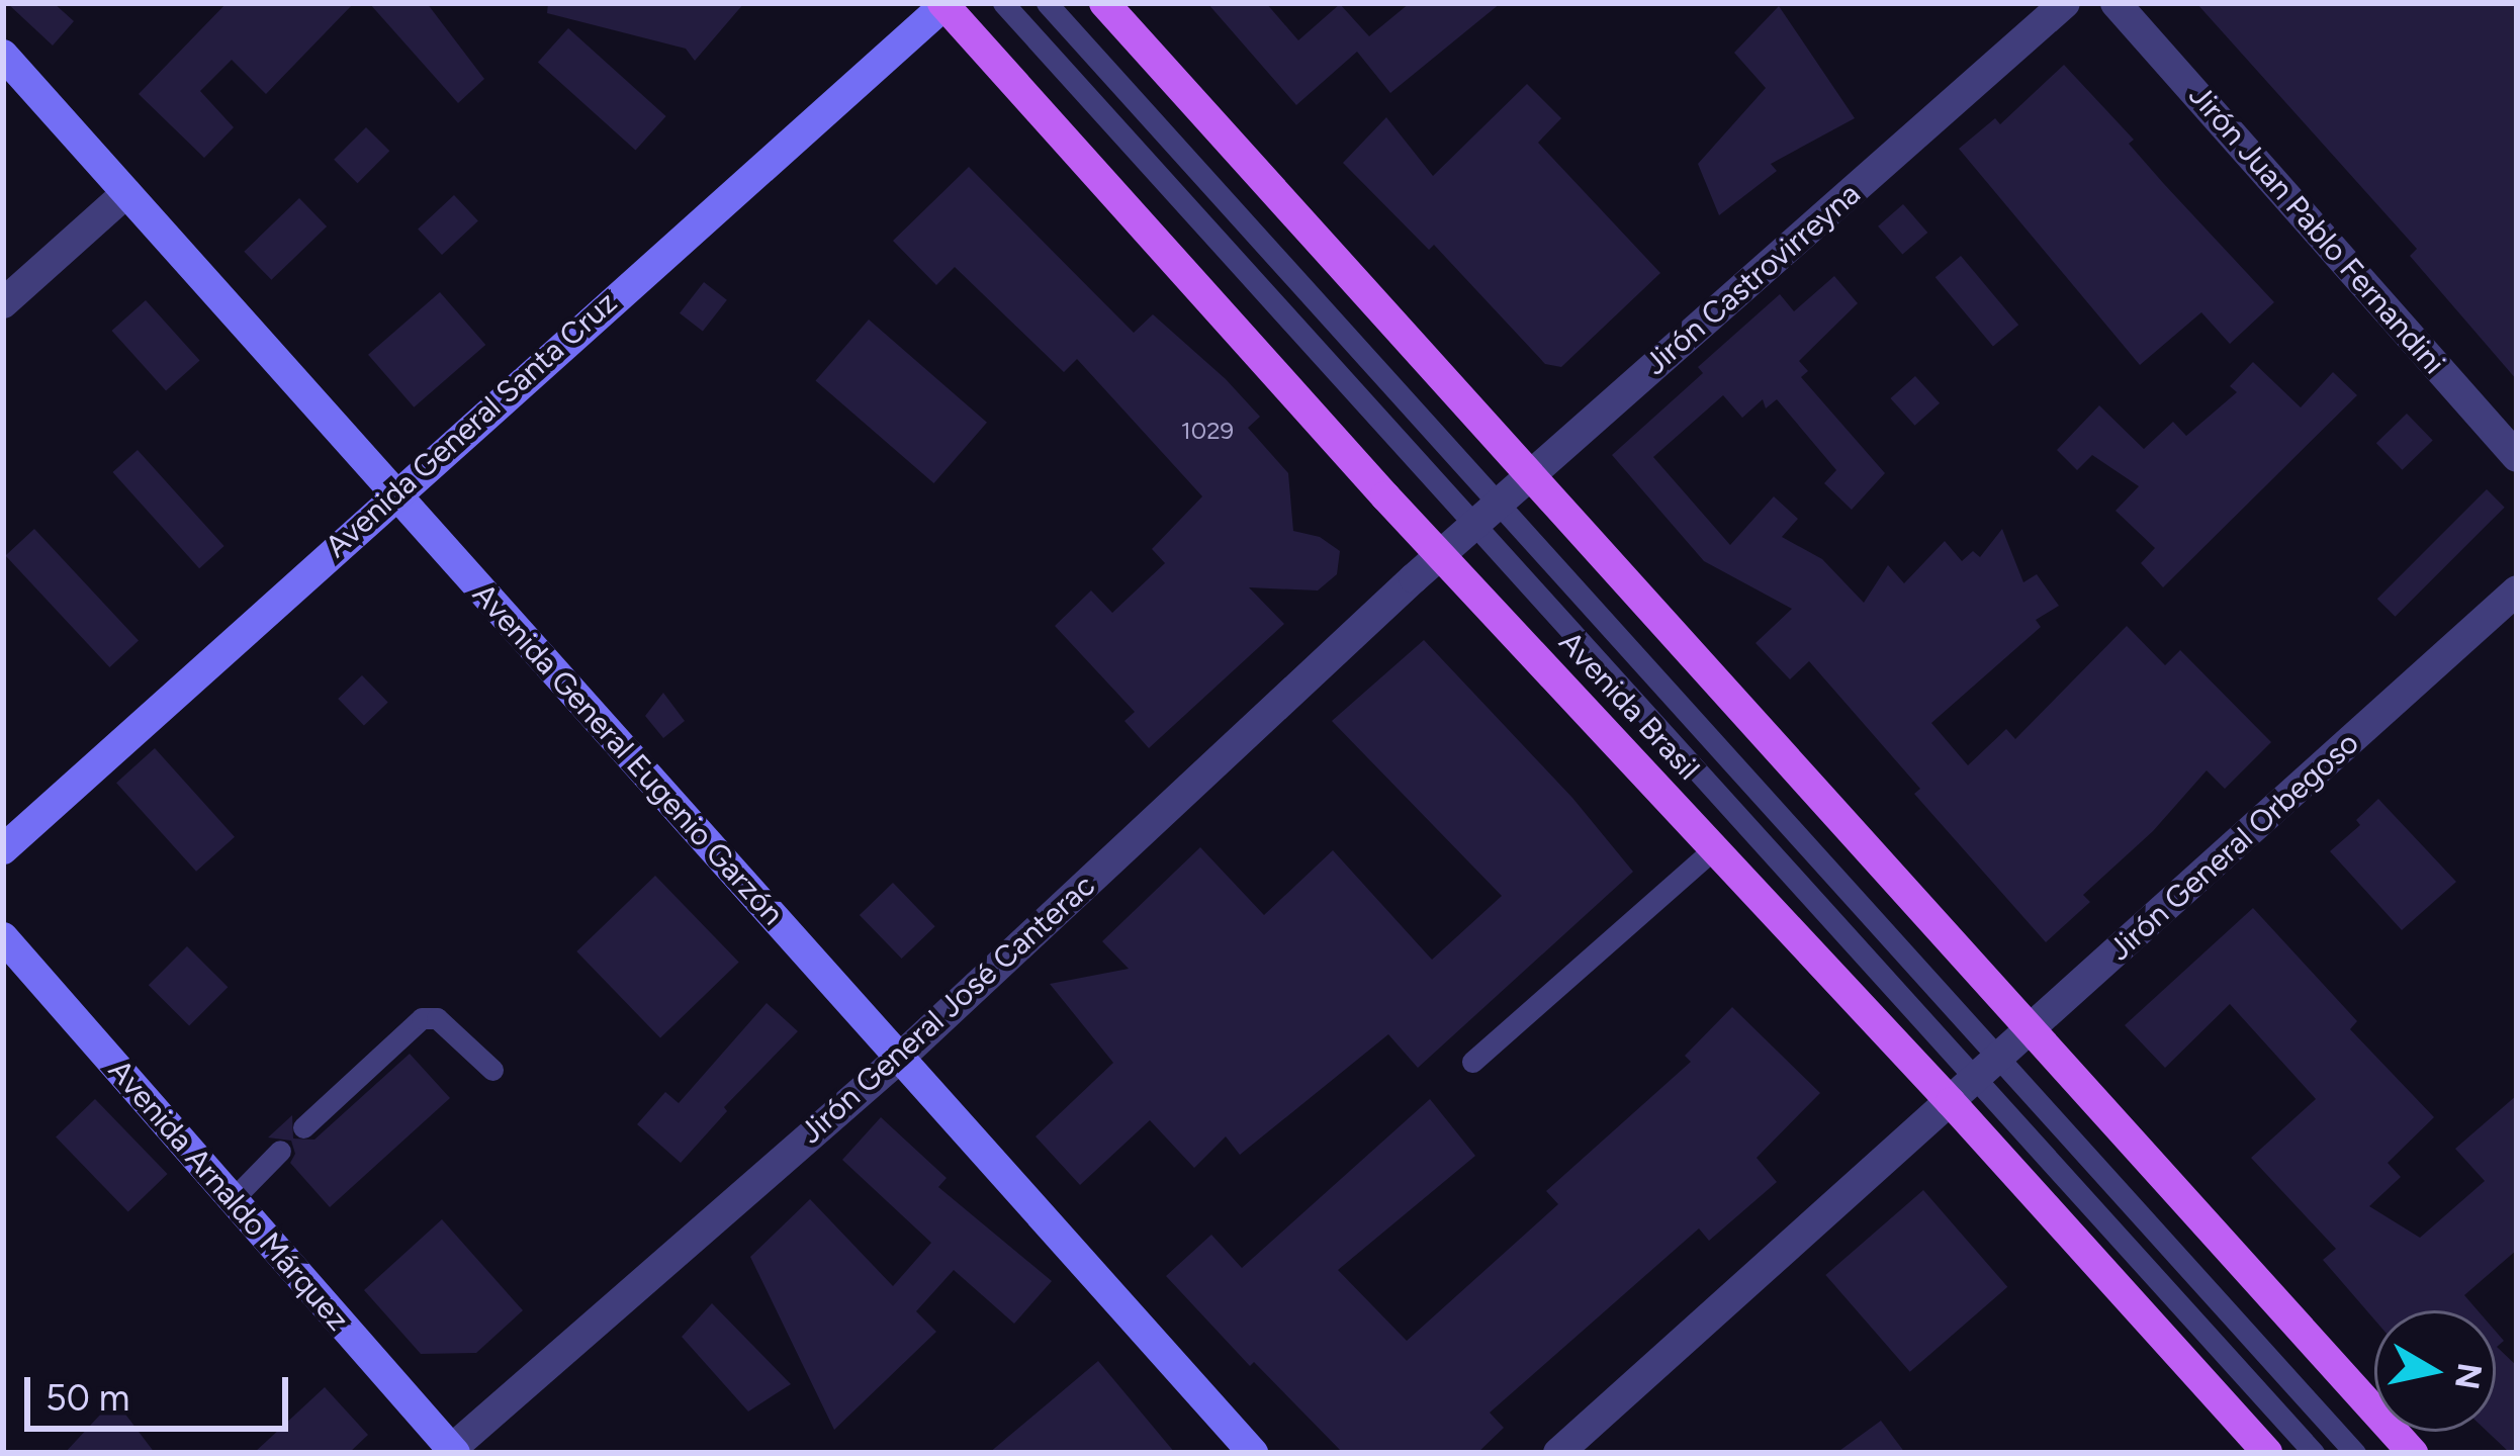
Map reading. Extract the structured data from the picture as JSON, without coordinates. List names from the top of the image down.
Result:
{
  "streets": {
    "main road": ["Avenida Brasil"],
    "street": [
      "Jirón Juan Pablo Fernandini",
      "Jirón Castrovirreyna",
      "Avenida General Santa Cruz",
      "Avenida General Eugenio Garzón",
      "Jirón General Orbegoso",
      "Jirón General José Canterac",
      "Avenida Arnaldo Márquez"
    ]
  },
  "crossings": [
    ["Jirón Castrovirreyna", "Avenida Brasil"],
    ["Jirón Castrovirreyna", "Jirón General José Canterac"],
    ["Avenida General Santa Cruz", "Avenida Brasil"],
    ["Avenida General Santa Cruz", "Avenida General Eugenio Garzón"],
    ["Avenida Brasil", "Jirón General Orbegoso"],
    ["Avenida Brasil", "Jirón General José Canterac"],
    ["Avenida General Eugenio Garzón", "Jirón General José Canterac"],
    ["Jirón General José Canterac", "Avenida Arnaldo Márquez"]
  ],
  "house_numbers": ["1029"],
  "scale_bar": "50 m",
  "north": "right"
}
